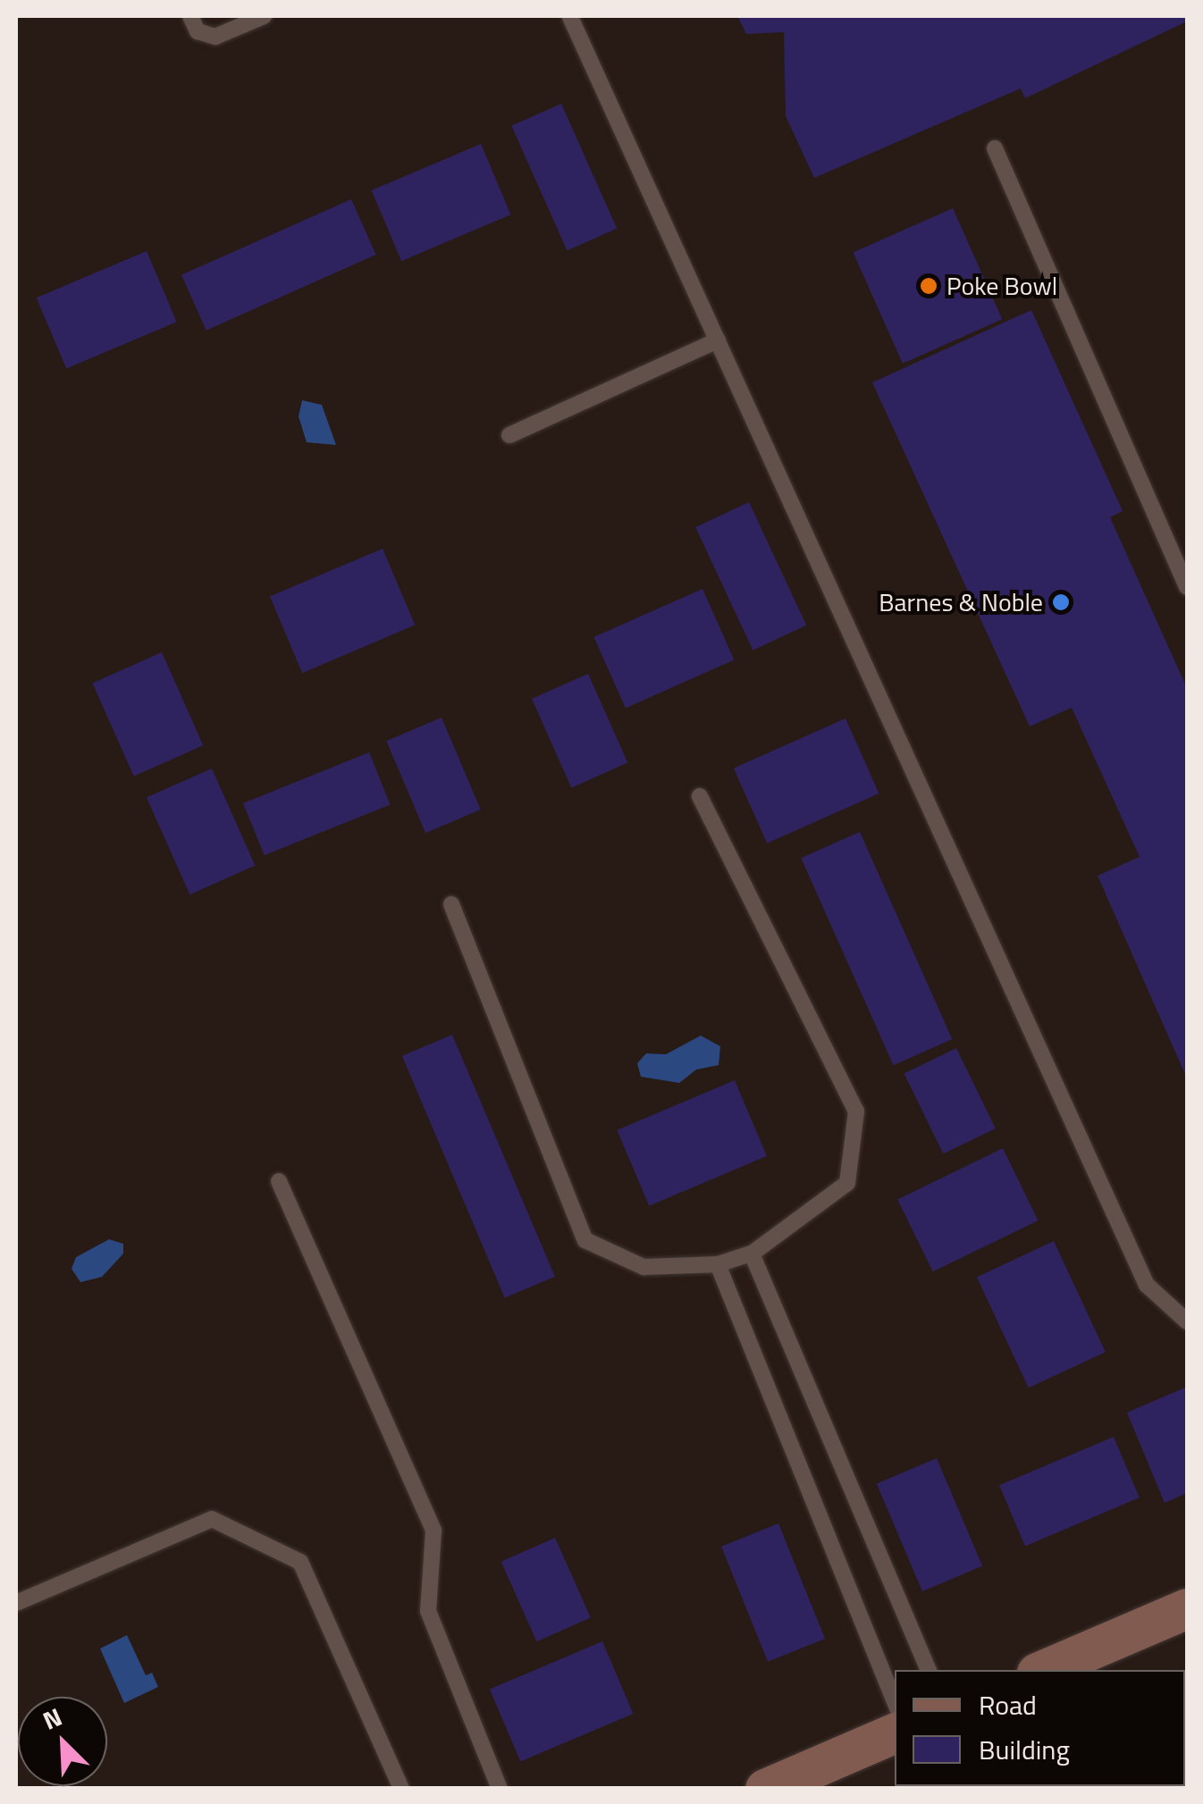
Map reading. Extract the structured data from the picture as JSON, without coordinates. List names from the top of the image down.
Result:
{
  "places": ["Poke Bowl", "Barnes & Noble"],
  "legend": ["Road", "Building"],
  "north": "top left"
}
